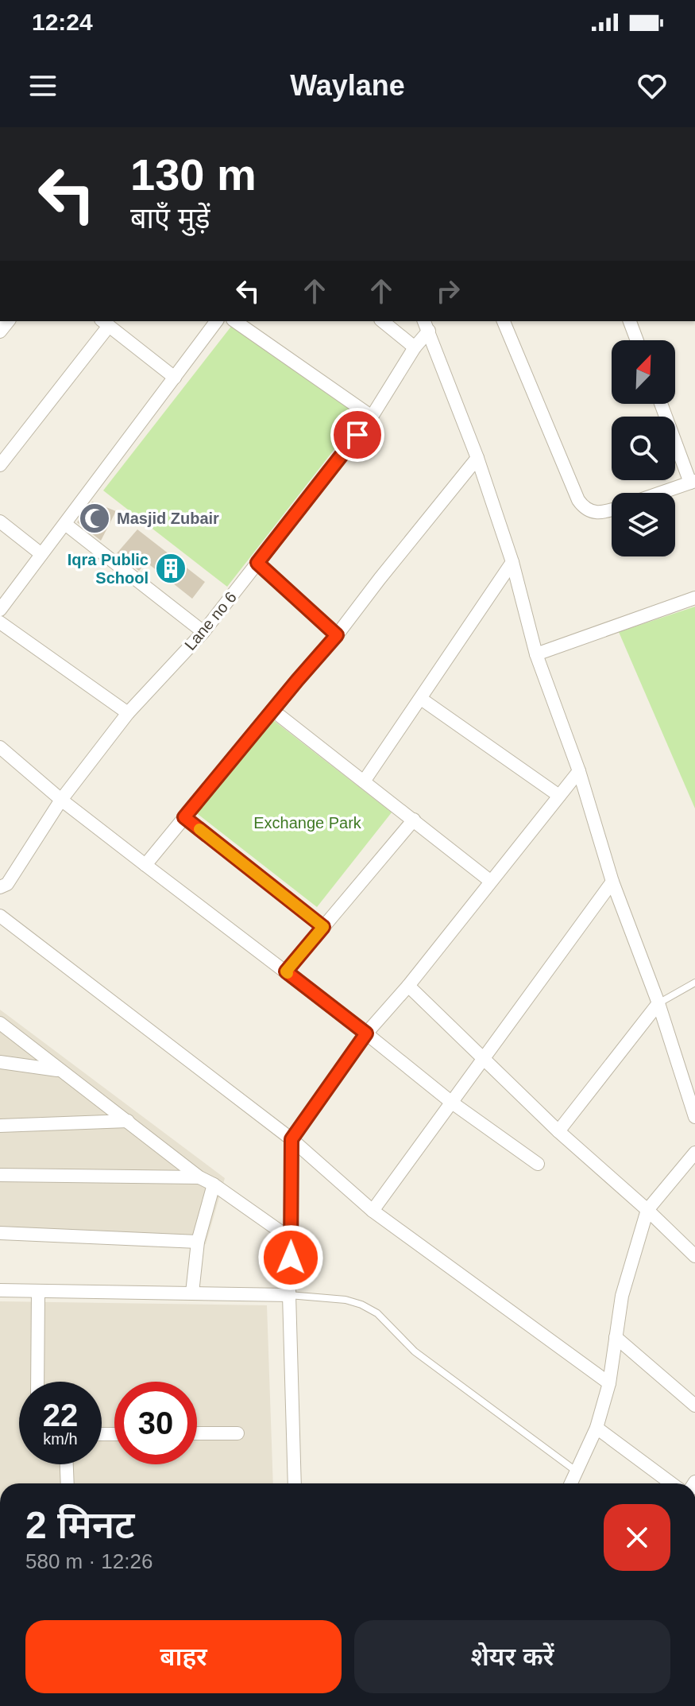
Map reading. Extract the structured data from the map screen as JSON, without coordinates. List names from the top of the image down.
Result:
{
  "streets": {
    "street": ["Lane no 6"]
  },
  "parks": ["Exchange Park"],
  "places": {
    "mosque": ["Masjid Zubair"],
    "building": ["Iqra Public School"]
  },
  "north": "top right",
  "page": {
    "status": "12:24",
    "header": "Waylane",
    "turn": ["130 m", "बाएँ मुड़ें"],
    "speed": "22 km/h",
    "limit": "30",
    "heading": ["2 मिनट", "580 m · 12:26"],
    "buttons": ["बाहर", "शेयर करें"]
  }
}
